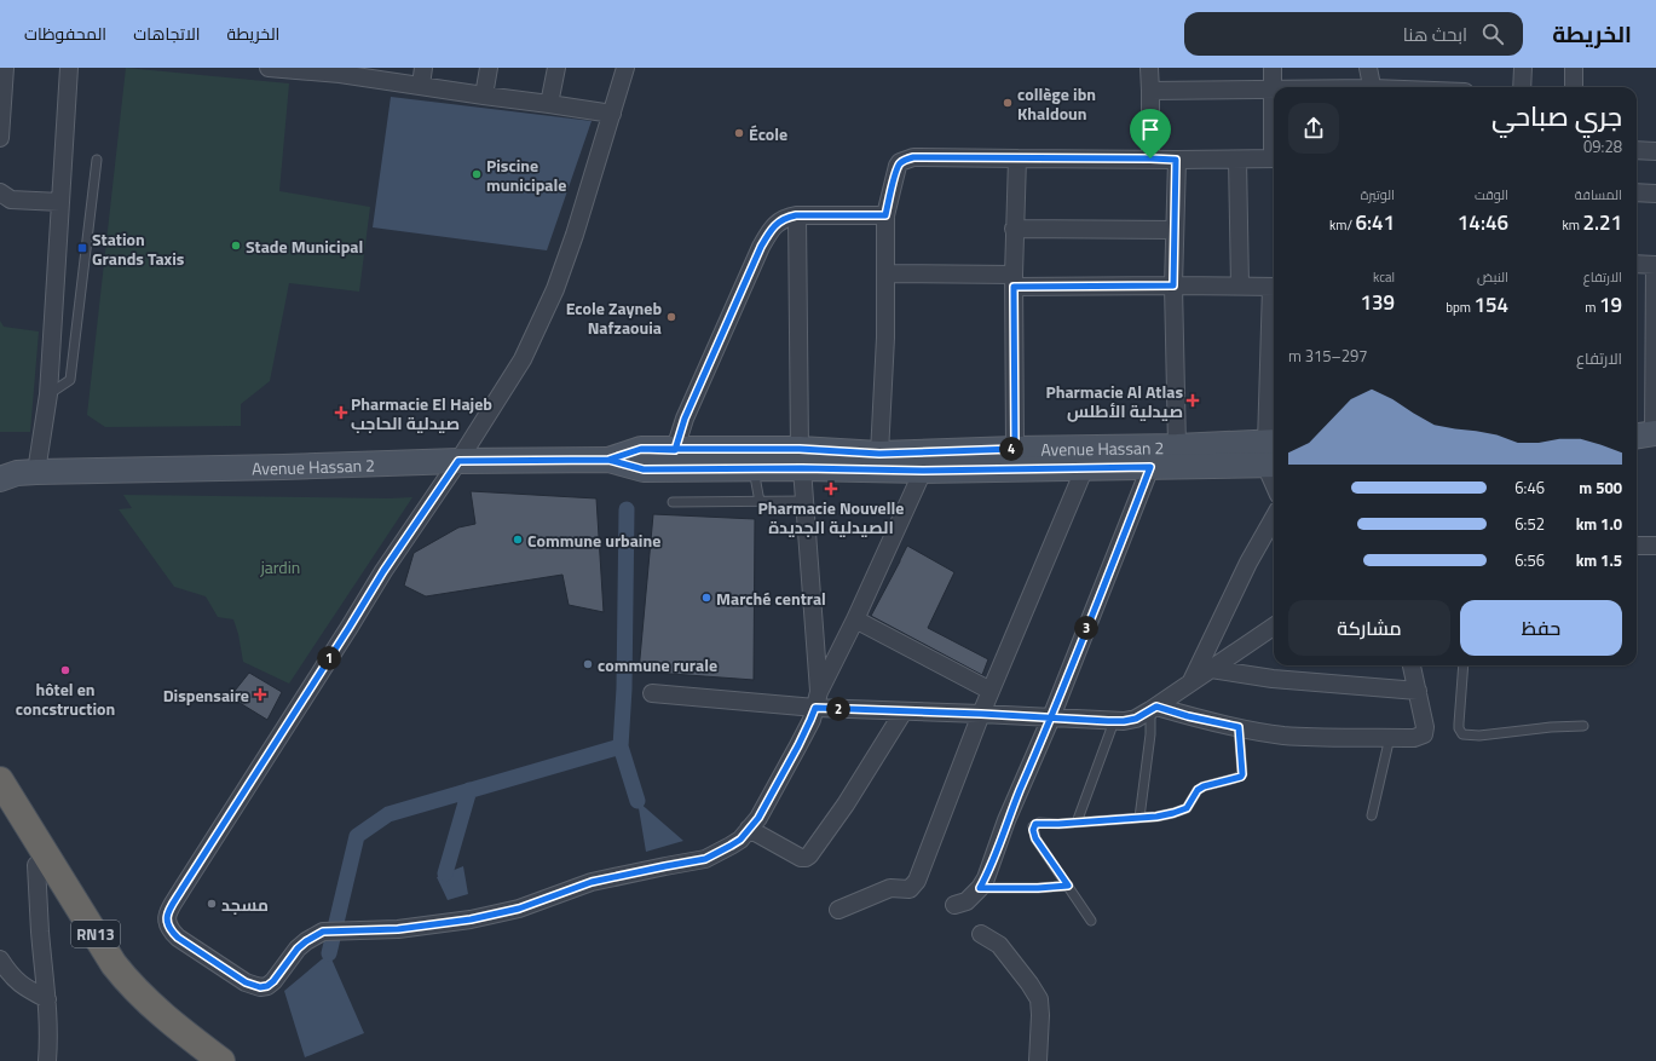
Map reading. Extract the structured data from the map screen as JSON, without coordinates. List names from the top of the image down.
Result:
{
  "streets": {
    "highway": ["RN13"],
    "main road": ["Avenue Hassan 2"]
  },
  "parks": ["jardin"],
  "places": {
    "other": [
      "collège ibn Khaldoun",
      "École",
      "Piscine municipale",
      "Stade Municipal",
      "Ecole Zayneb Nafzaouia",
      "Commune urbaine",
      "Marché central",
      "commune rurale",
      "hôtel en concstruction",
      "مسجد"
    ],
    "transit": ["Station Grands Taxis"],
    "health": [
      "Pharmacie Al Atlas صيدلية الأطلس",
      "Pharmacie El Hajeb صيدلية الحاجب",
      "Pharmacie Nouvelle الصيدلية الجديدة",
      "Dispensaire"
    ]
  },
  "page": {
    "header": "الخريطة",
    "search": "ابحث هنا",
    "nav": ["الخريطة", "الاتجاهات", "المحفوظات"],
    "heading": ["جري صباحي", "09:28"],
    "stats": [
      ["المسافة", "2.21 km"],
      ["الوقت", "14:46"],
      ["الوتيرة", "6:41 /km"],
      ["الارتفاع", "19 m"],
      ["النبض", "154 bpm"],
      ["kcal", "139"]
    ],
    "chart": ["الارتفاع", "297–315 m"],
    "pins": [
      "4",
      "3",
      "1",
      "2"
    ],
    "list": [
      {
        "name": "500 m",
        "note": "6:46"
      },
      {
        "name": "1.0 km",
        "note": "6:52"
      },
      {
        "name": "1.5 km",
        "note": "6:56"
      }
    ],
    "buttons": ["حفظ", "مشاركة"]
  }
}
